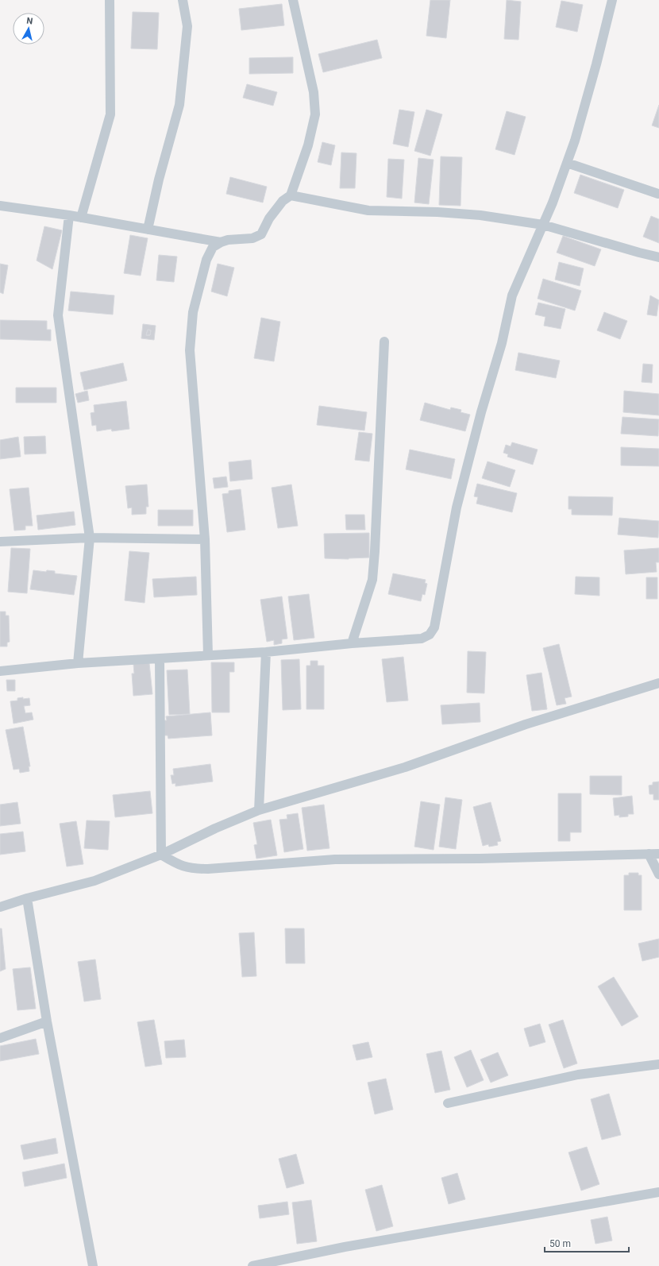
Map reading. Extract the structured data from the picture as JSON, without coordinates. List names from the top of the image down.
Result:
{
  "scale_bar": "50 m",
  "north": "top"
}
